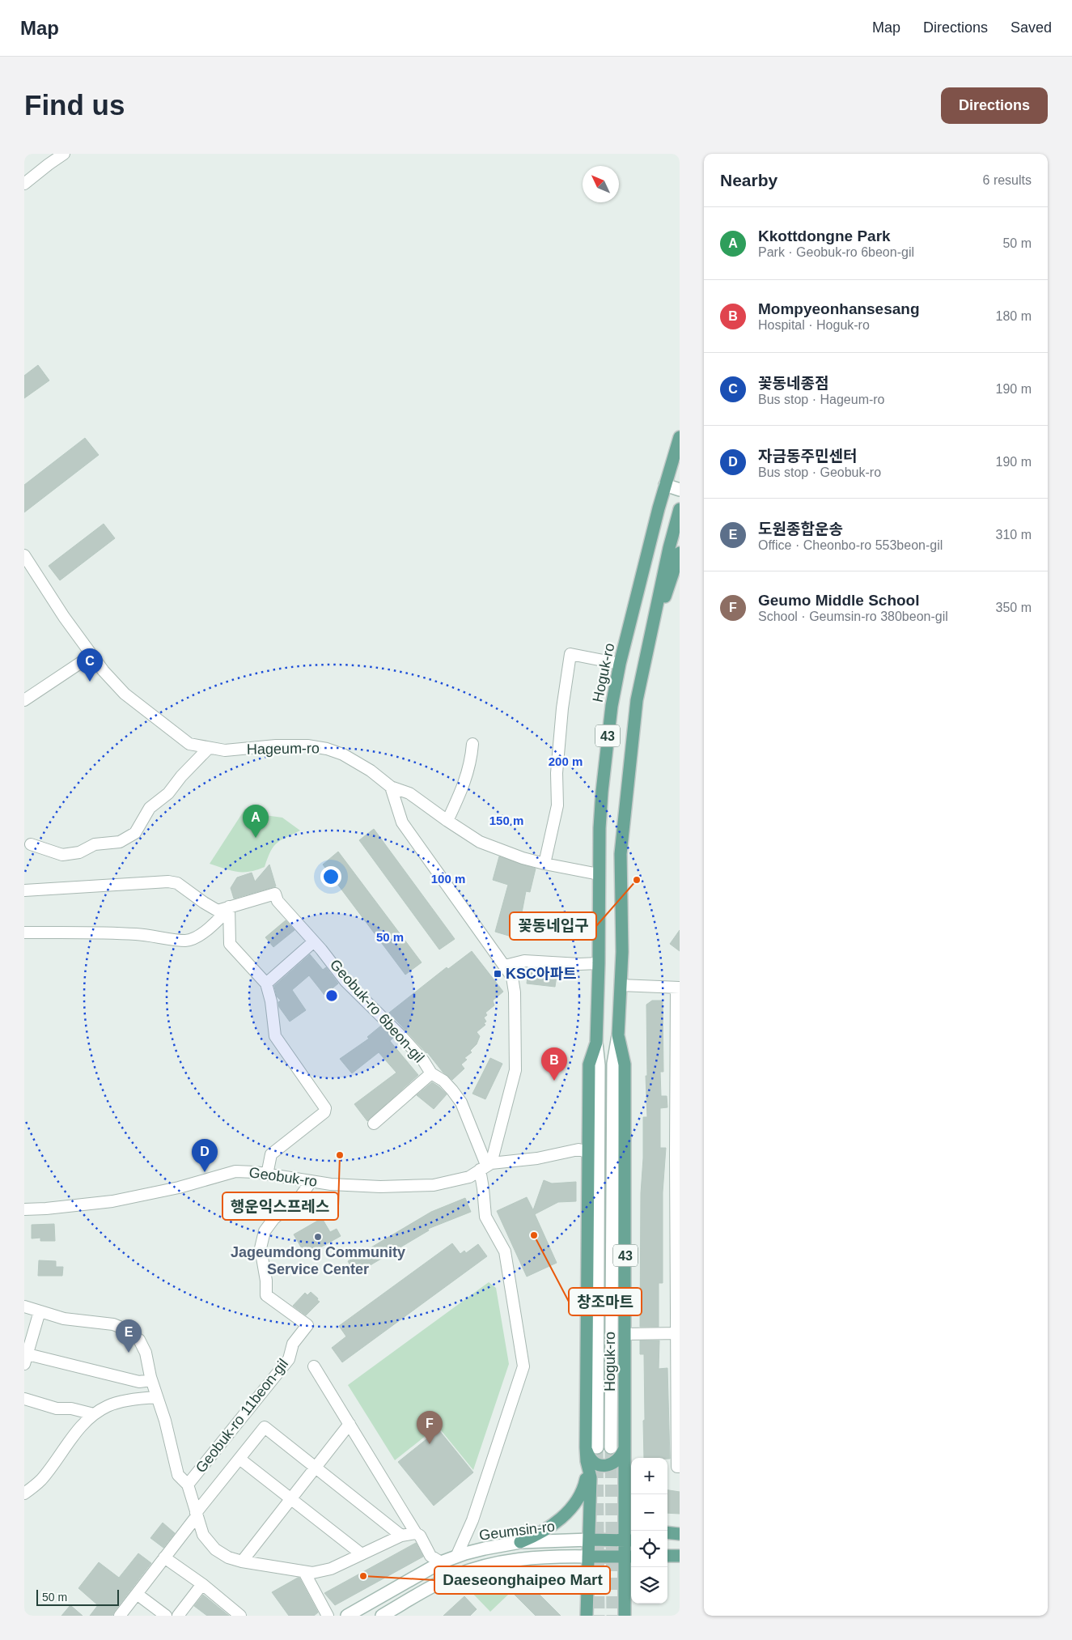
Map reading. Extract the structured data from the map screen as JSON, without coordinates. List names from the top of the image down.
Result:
{
  "streets": {
    "main road": ["Hoguk-ro", "43", "Geumsin-ro"],
    "street": [
      "Hageum-ro",
      "Geobuk-ro 6beon-gil",
      "Geobuk-ro",
      "Geobuk-ro 11beon-gil"
    ]
  },
  "crossings": [
    ["Hoguk-ro", "43"],
    ["Hoguk-ro", "Hageum-ro"],
    ["Hoguk-ro", "Geobuk-ro"],
    ["Hoguk-ro", "Geumsin-ro"],
    ["Geobuk-ro 6beon-gil", "Geobuk-ro"],
    ["Geobuk-ro", "Geobuk-ro 11beon-gil"]
  ],
  "places": {
    "other": [
      "꽃동네입구",
      "행운익스프레스",
      "창조마트",
      "Jageumdong Community Service Center",
      "Daeseonghaipeo Mart"
    ],
    "transit": ["KSC아파트"]
  },
  "scale_bar": "50 m",
  "north": "top left",
  "page": {
    "header": "Map",
    "nav": ["Map", "Directions", "Saved"],
    "buttons": "Directions",
    "title": "Find us",
    "heading": ["Nearby", "6 results"],
    "list": [
      {
        "mark": "A",
        "name": "Kkottdongne Park",
        "note": "Park · Geobuk-ro 6beon-gil",
        "value": "50 m"
      },
      {
        "mark": "B",
        "name": "Mompyeonhansesang",
        "note": "Hospital · Hoguk-ro",
        "value": "180 m"
      },
      {
        "mark": "C",
        "name": "꽃동네종점",
        "note": "Bus stop · Hageum-ro",
        "value": "190 m"
      },
      {
        "mark": "D",
        "name": "자금동주민센터",
        "note": "Bus stop · Geobuk-ro",
        "value": "190 m"
      },
      {
        "mark": "E",
        "name": "도원종합운송",
        "note": "Office · Cheonbo-ro 553beon-gil",
        "value": "310 m"
      },
      {
        "mark": "F",
        "name": "Geumo Middle School",
        "note": "School · Geumsin-ro 380beon-gil",
        "value": "350 m"
      }
    ],
    "pins": [
      "C",
      "A",
      "B",
      "D",
      "E",
      "F"
    ],
    "map_buttons": ["+", "−"],
    "scale": "50 m"
  },
  "rings": [
    "200 m",
    "150 m",
    "100 m",
    "50 m"
  ]
}
